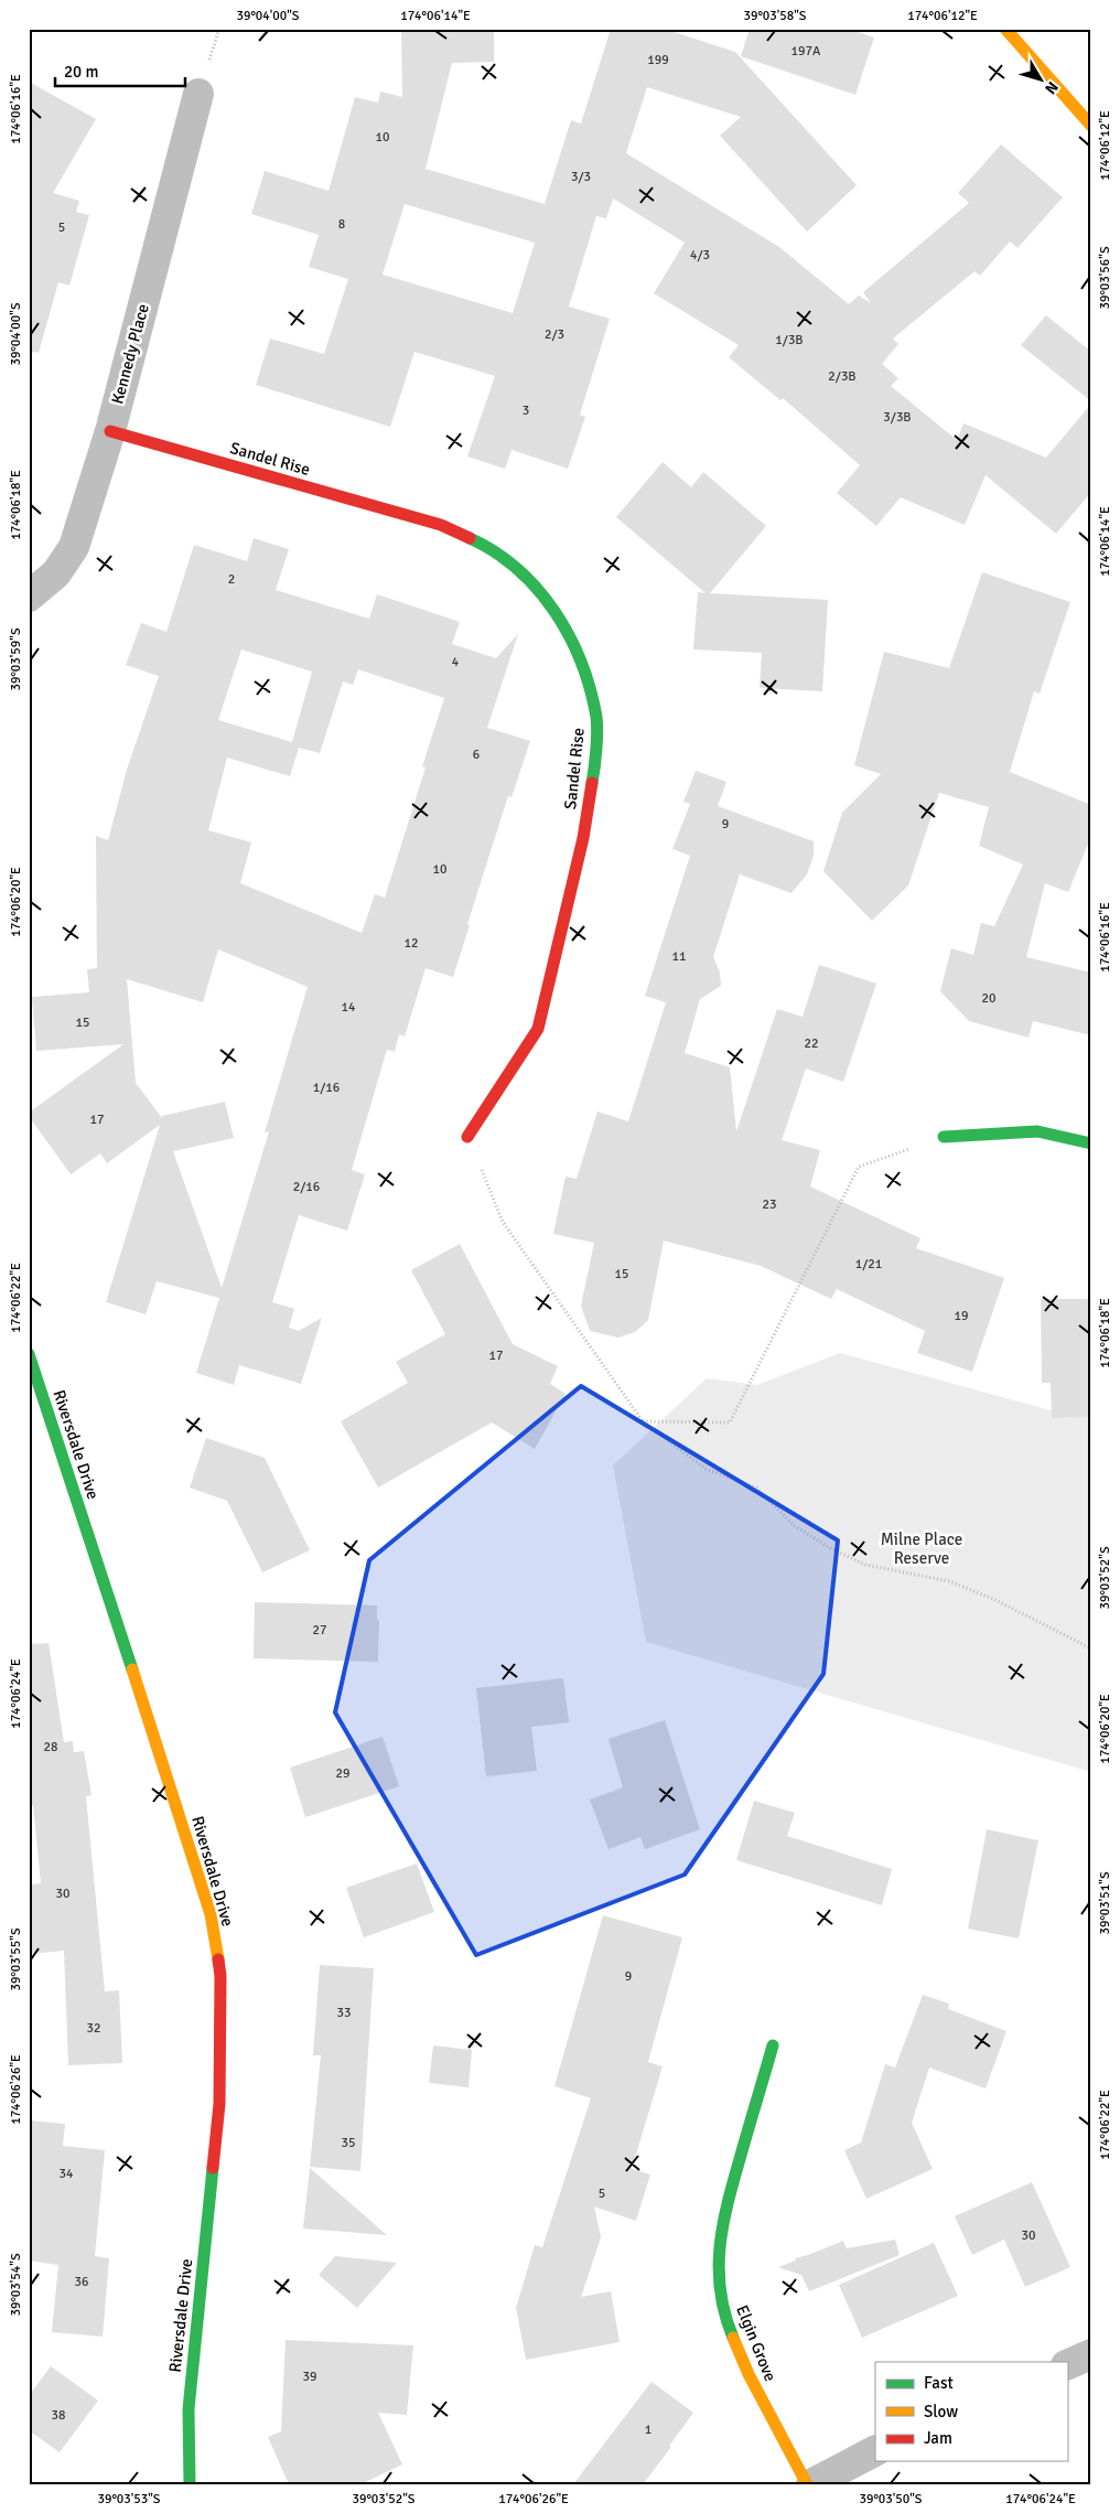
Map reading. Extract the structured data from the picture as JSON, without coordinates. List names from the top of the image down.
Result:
{
  "streets": {
    "street": [
      "Kennedy Place",
      "Sandel Rise",
      "Riversdale Drive",
      "Elgin Grove"
    ]
  },
  "crossings": [
    ["Kennedy Place", "Sandel Rise"]
  ],
  "parks": ["Milne Place Reserve"],
  "house_numbers": [
    "197A",
    "199",
    "10",
    "3/3",
    "8",
    "5",
    "4/3",
    "2/3",
    "1/3B",
    "2/3B",
    "3",
    "3/3B",
    "2",
    "4",
    "6",
    "9",
    "10",
    "12",
    "11",
    "20",
    "14",
    "15",
    "22",
    "1/16",
    "17",
    "2/16",
    "23",
    "1/21",
    "15",
    "19",
    "17",
    "27",
    "28",
    "29",
    "30",
    "9",
    "33",
    "32",
    "35",
    "34",
    "5",
    "30",
    "36",
    "39",
    "38",
    "1"
  ],
  "legend": ["Fast", "Slow", "Jam"],
  "scale_bar": "20 m",
  "north": "bottom right",
  "coordinates": [
    "39°04'00\"S",
    "174°06'14\"E",
    "39°03'58\"S",
    "174°06'12\"E",
    "174°06'16\"E",
    "39°03'56\"S",
    "174°06'18\"E",
    "39°03'59\"S",
    "174°06'20\"E",
    "174°06'22\"E",
    "39°03'52\"S",
    "174°06'24\"E",
    "39°03'51\"S",
    "39°03'55\"S",
    "174°06'26\"E",
    "39°03'54\"S",
    "39°03'53\"S",
    "39°03'50\"S"
  ]
}
